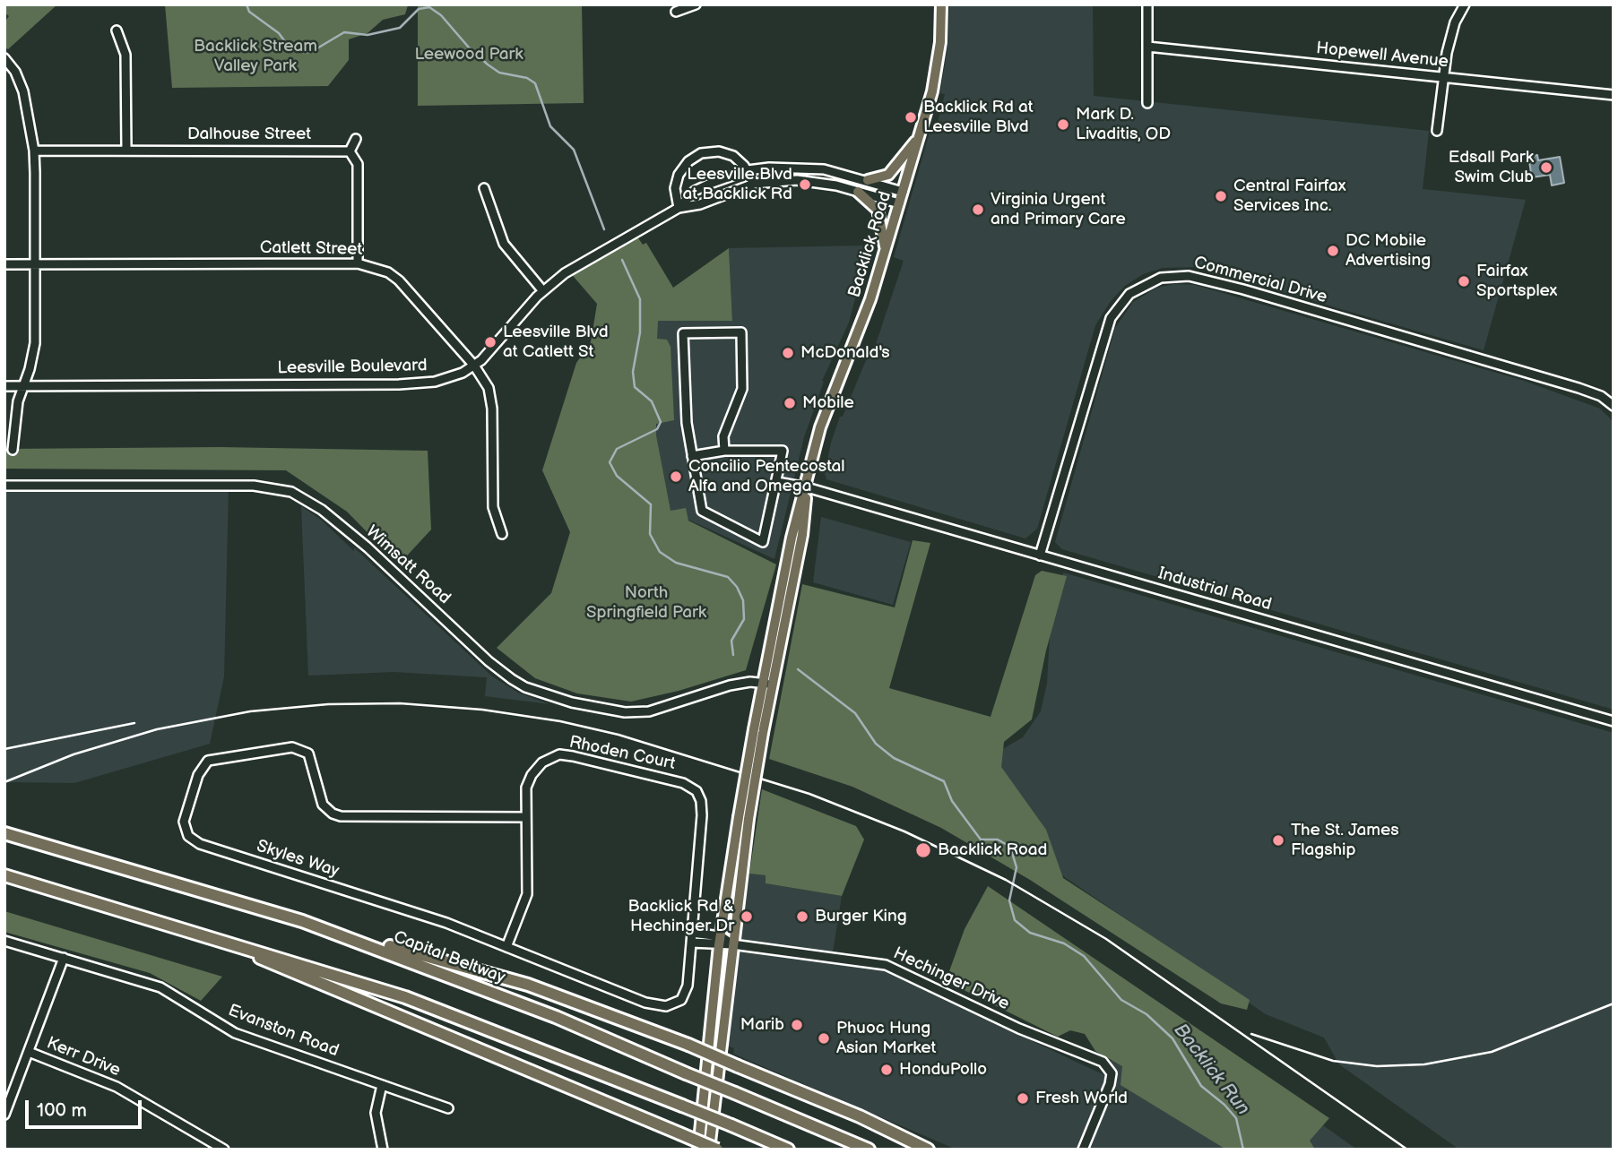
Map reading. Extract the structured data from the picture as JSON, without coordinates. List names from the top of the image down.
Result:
{
  "streets": {
    "highway": ["Capital Beltway"],
    "main road": ["Backlick Road"],
    "street": [
      "Hopewell Avenue",
      "Dalhouse Street",
      "Catlett Street",
      "Commercial Drive",
      "Leesville Boulevard",
      "Wimsatt Road",
      "Industrial Road",
      "Rhoden Court",
      "Skyles Way",
      "Hechinger Drive",
      "Evanston Road",
      "Kerr Drive"
    ]
  },
  "crossings": [
    ["Backlick Road", "Leesville Boulevard"],
    ["Backlick Road", "Wimsatt Road"],
    ["Backlick Road", "Industrial Road"],
    ["Backlick Road", "Hechinger Drive"],
    ["Catlett Street", "Leesville Boulevard"],
    ["Commercial Drive", "Industrial Road"],
    ["Rhoden Court", "Skyles Way"]
  ],
  "water": ["Backlick Run"],
  "parks": ["Backlick Stream Valley Park", "Leewood Park", "North Springfield Park"],
  "places": [
    "Backlick Rd at Leesville Blvd",
    "Mark D. Livaditis, OD",
    "Edsall Park Swim Club",
    "Leesville Blvd at Backlick Rd",
    "Central Fairfax Services Inc.",
    "Virginia Urgent and Primary Care",
    "DC Mobile Advertising",
    "Fairfax Sportsplex",
    "Leesville Blvd at Catlett St",
    "McDonald's",
    "Mobile",
    "Concilio Pentecostal Alfa and Omega",
    "The St. James Flagship",
    "Backlick Road",
    "Backlick Rd & Hechinger Dr",
    "Burger King",
    "Marib",
    "Phuoc Hung Asian Market",
    "HonduPollo",
    "Fresh World"
  ],
  "scale_bar": "100 m"
}
